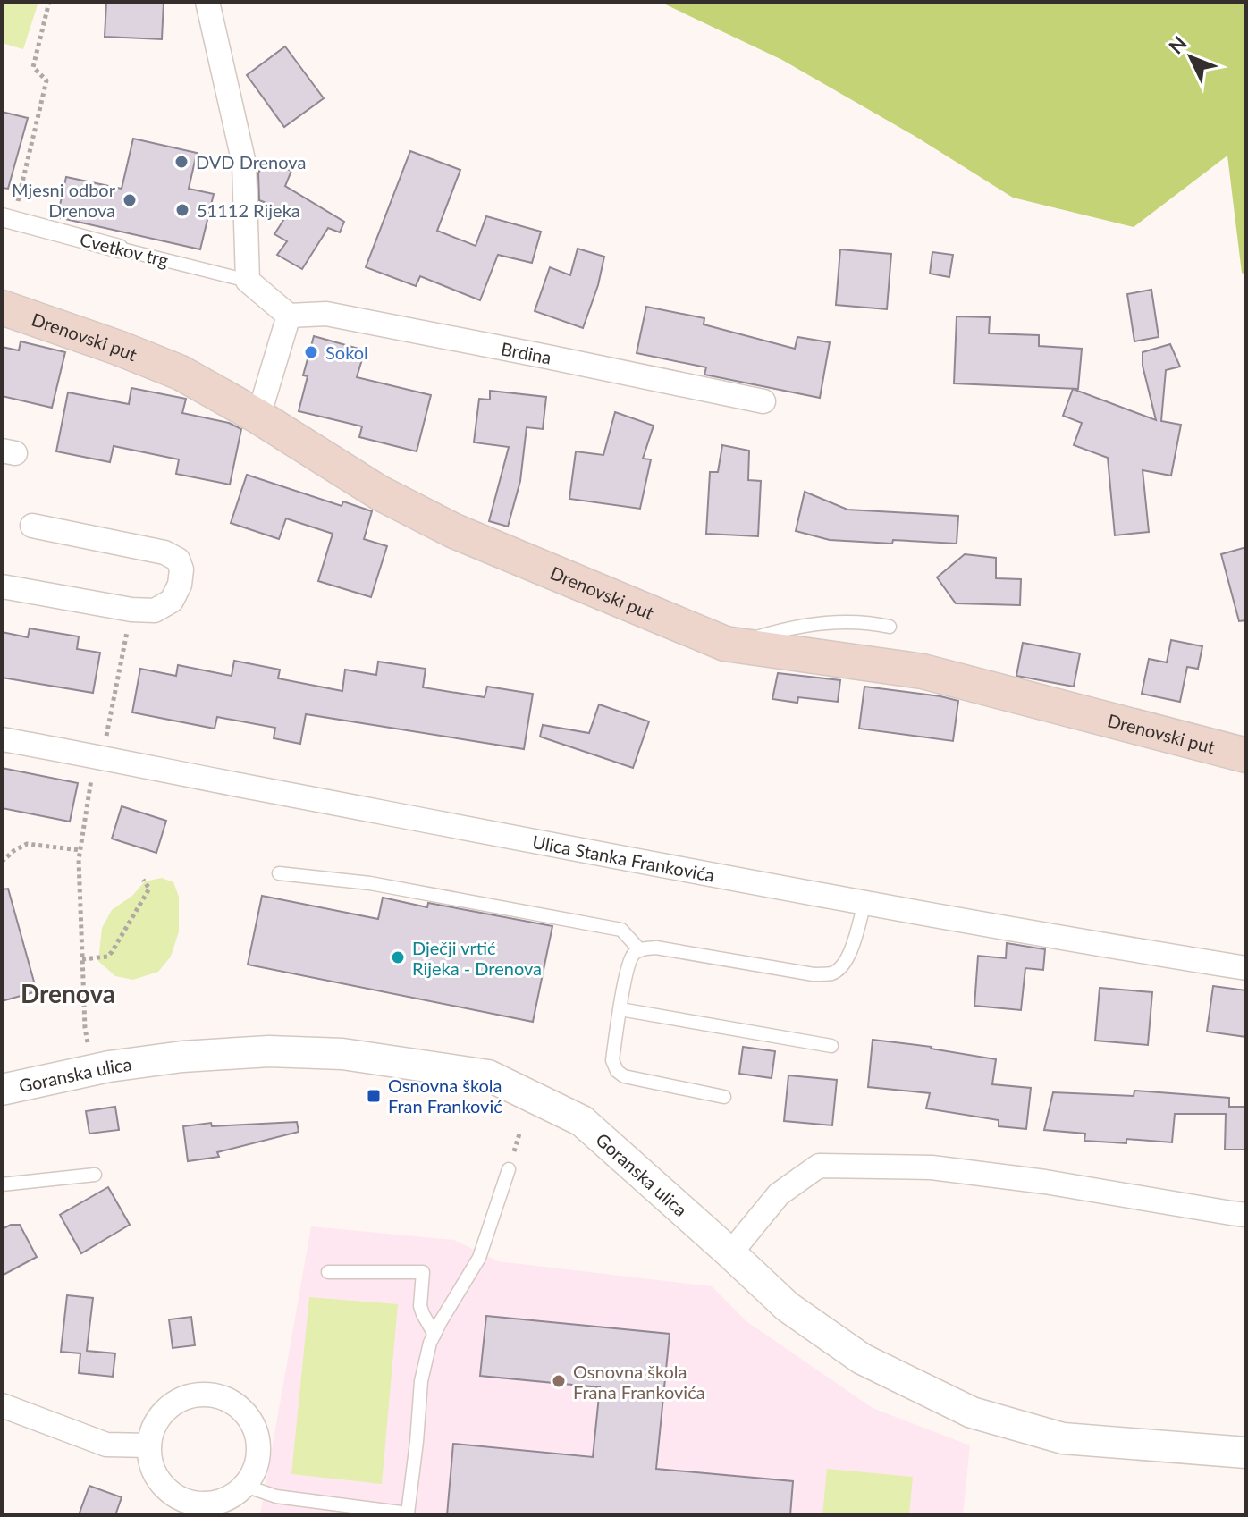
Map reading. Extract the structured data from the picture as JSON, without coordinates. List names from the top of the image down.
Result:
{
  "streets": {
    "main road": ["Drenovski put"],
    "street": [
      "Cvetkov trg",
      "Brdina",
      "Ulica Stanka Frankovića",
      "Goranska ulica"
    ]
  },
  "districts": ["Drenova"],
  "places": {
    "other": [
      "DVD Drenova",
      "Mjesni odbor Drenova",
      "51112 Rijeka",
      "Sokol",
      "Dječji vrtić Rijeka - Drenova",
      "Osnovna škola Frana Frankovića"
    ],
    "transit": ["Osnovna škola Fran Franković"]
  },
  "north": "top left"
}
